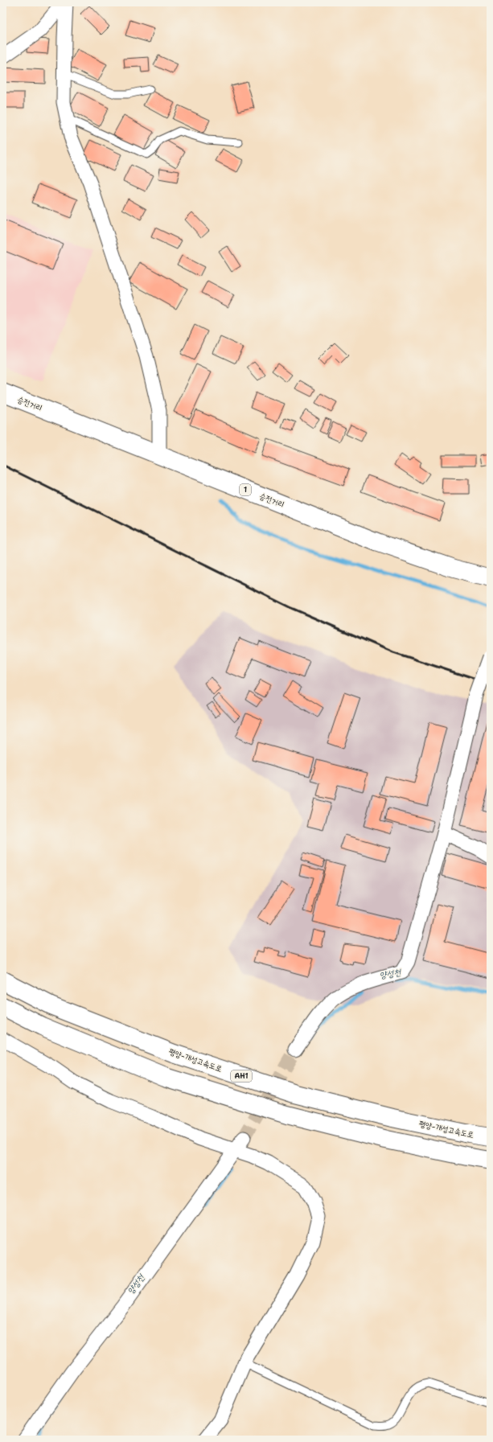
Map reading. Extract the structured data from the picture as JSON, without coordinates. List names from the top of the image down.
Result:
{
  "streets": {
    "main road": [
      "승전거리",
      "1",
      "평양-개성고속도로",
      "AH1"
    ]
  },
  "water": ["양성천"]
}
